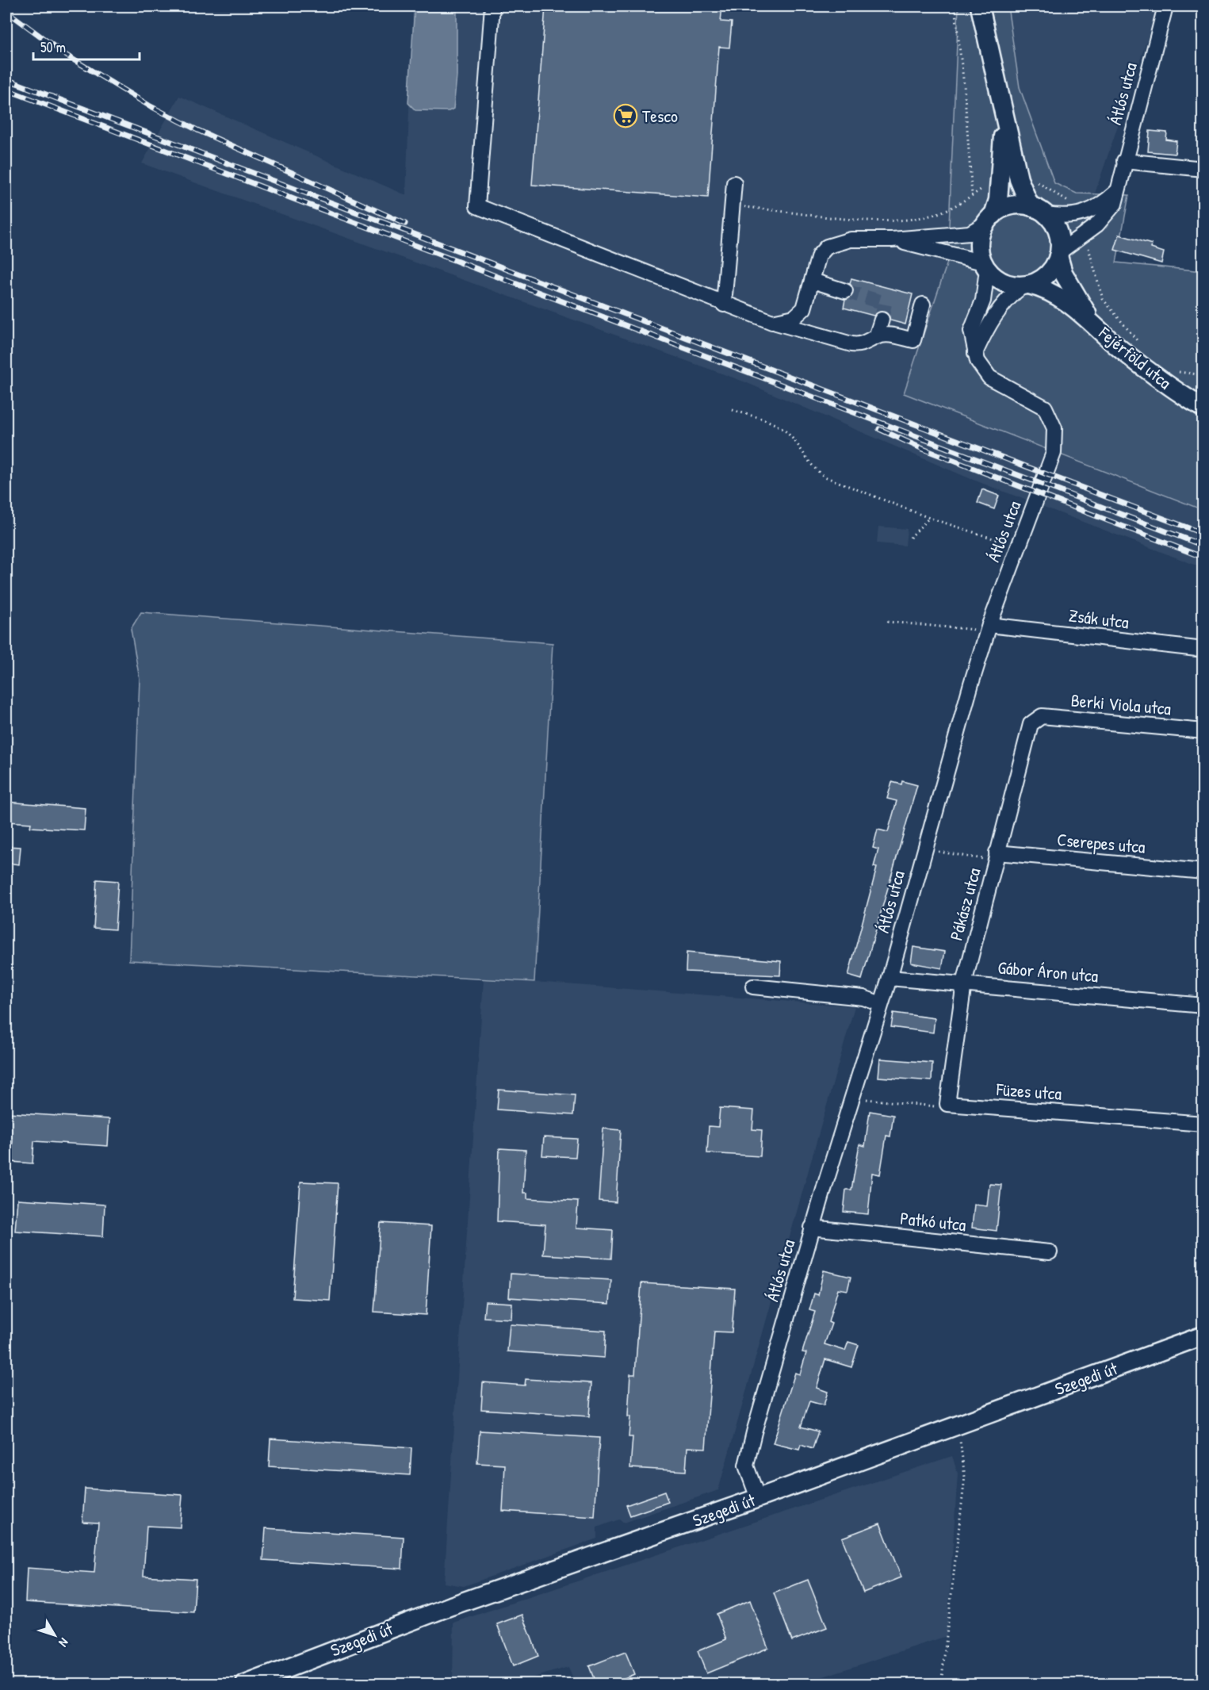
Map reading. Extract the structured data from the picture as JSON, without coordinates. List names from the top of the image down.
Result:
{
  "streets": {
    "main road": ["Fejérföld utca", "Szegedi út"],
    "street": [
      "Átlós utca",
      "Zsák utca",
      "Berki Viola utca",
      "Cserepes utca",
      "Pákász utca",
      "Gábor Áron utca",
      "Füzes utca",
      "Patkó utca"
    ]
  },
  "crossings": [
    ["Átlós utca", "Zsák utca"],
    ["Átlós utca", "Gábor Áron utca"],
    ["Átlós utca", "Patkó utca"],
    ["Átlós utca", "Szegedi út"],
    ["Berki Viola utca", "Pákász utca"],
    ["Cserepes utca", "Pákász utca"],
    ["Pákász utca", "Gábor Áron utca"],
    ["Pákász utca", "Füzes utca"]
  ],
  "places": {
    "supermarket": ["Tesco"]
  },
  "scale_bar": "50 m",
  "north": "bottom right"
}
